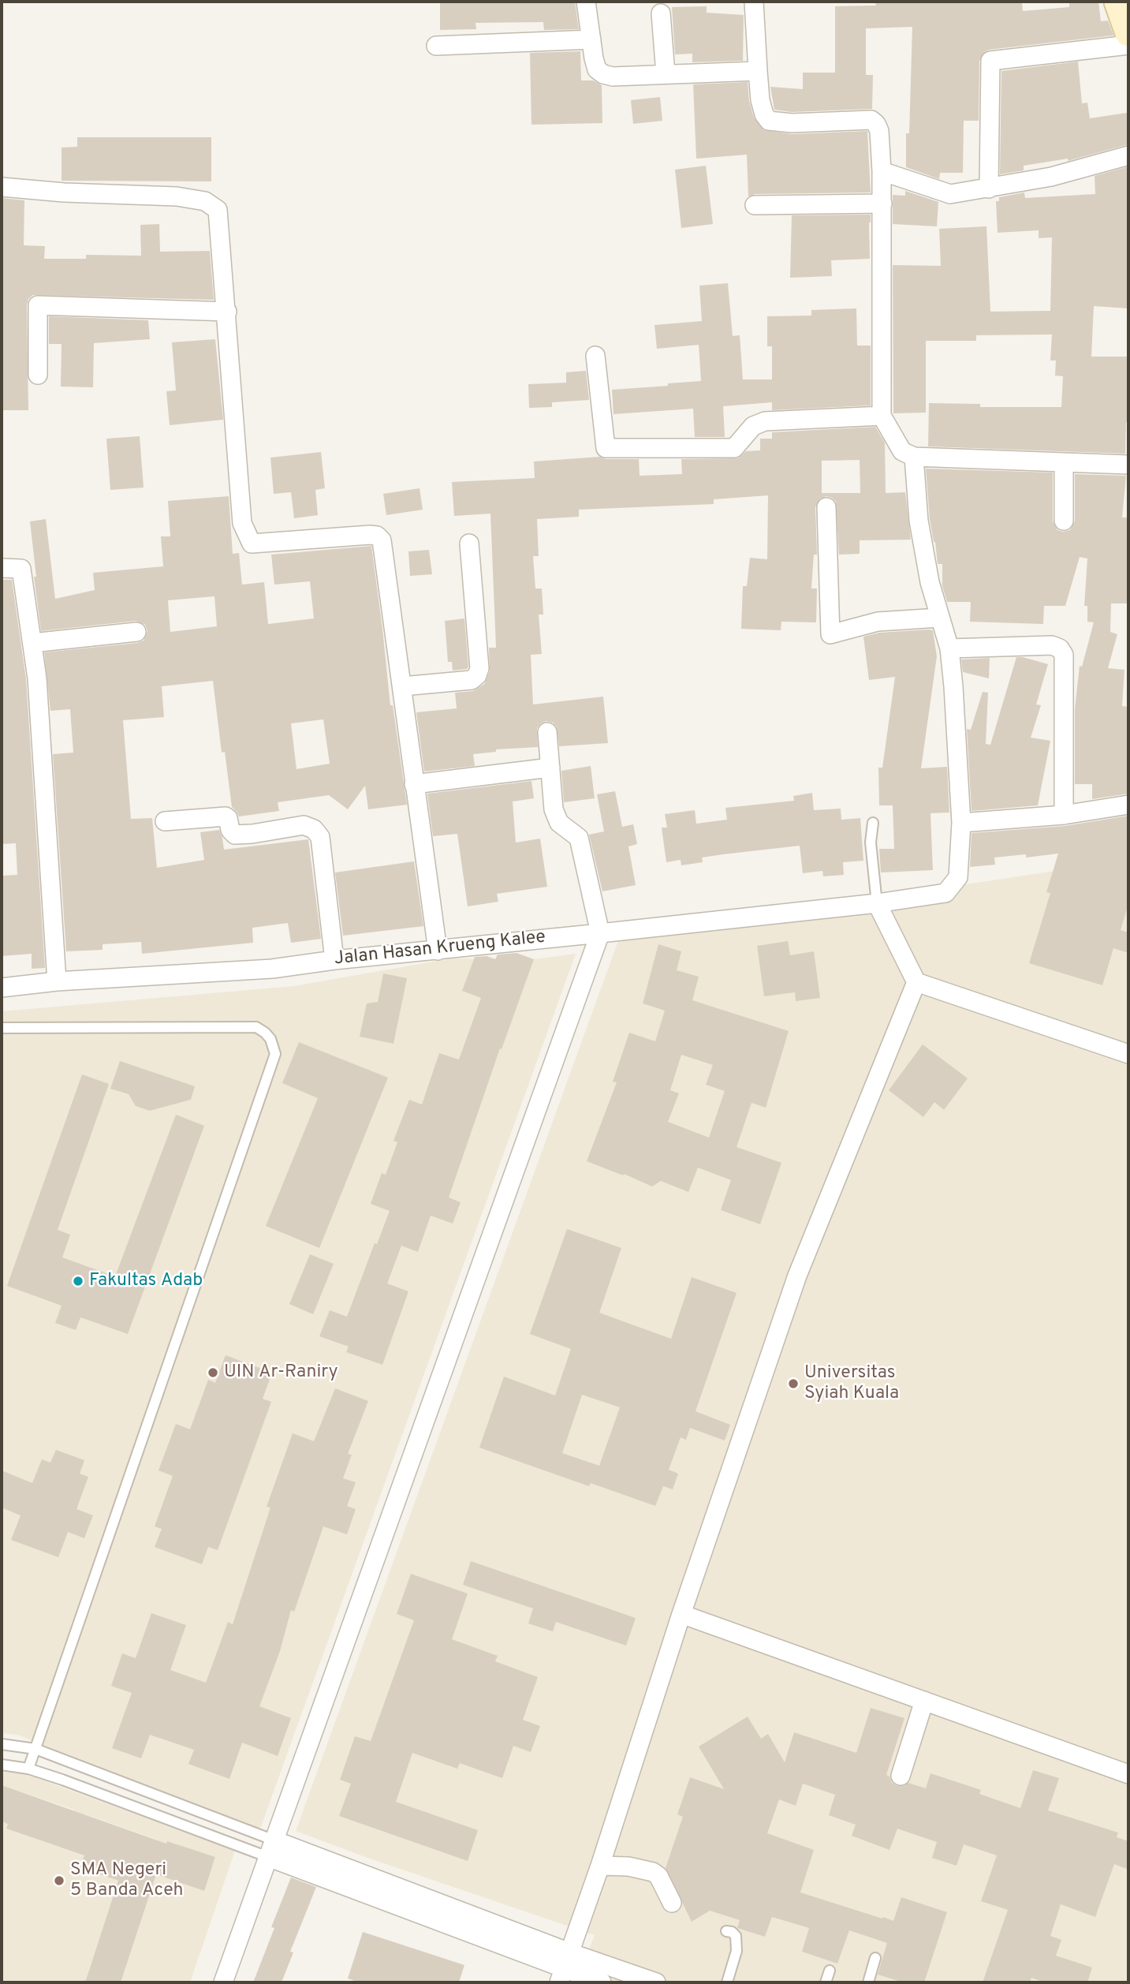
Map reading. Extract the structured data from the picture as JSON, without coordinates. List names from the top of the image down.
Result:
{
  "streets": {
    "street": ["Jalan Hasan Krueng Kalee"]
  },
  "places": [
    "Fakultas Adab",
    "UIN Ar-Raniry",
    "Universitas Syiah Kuala",
    "SMA Negeri 5 Banda Aceh"
  ]
}
